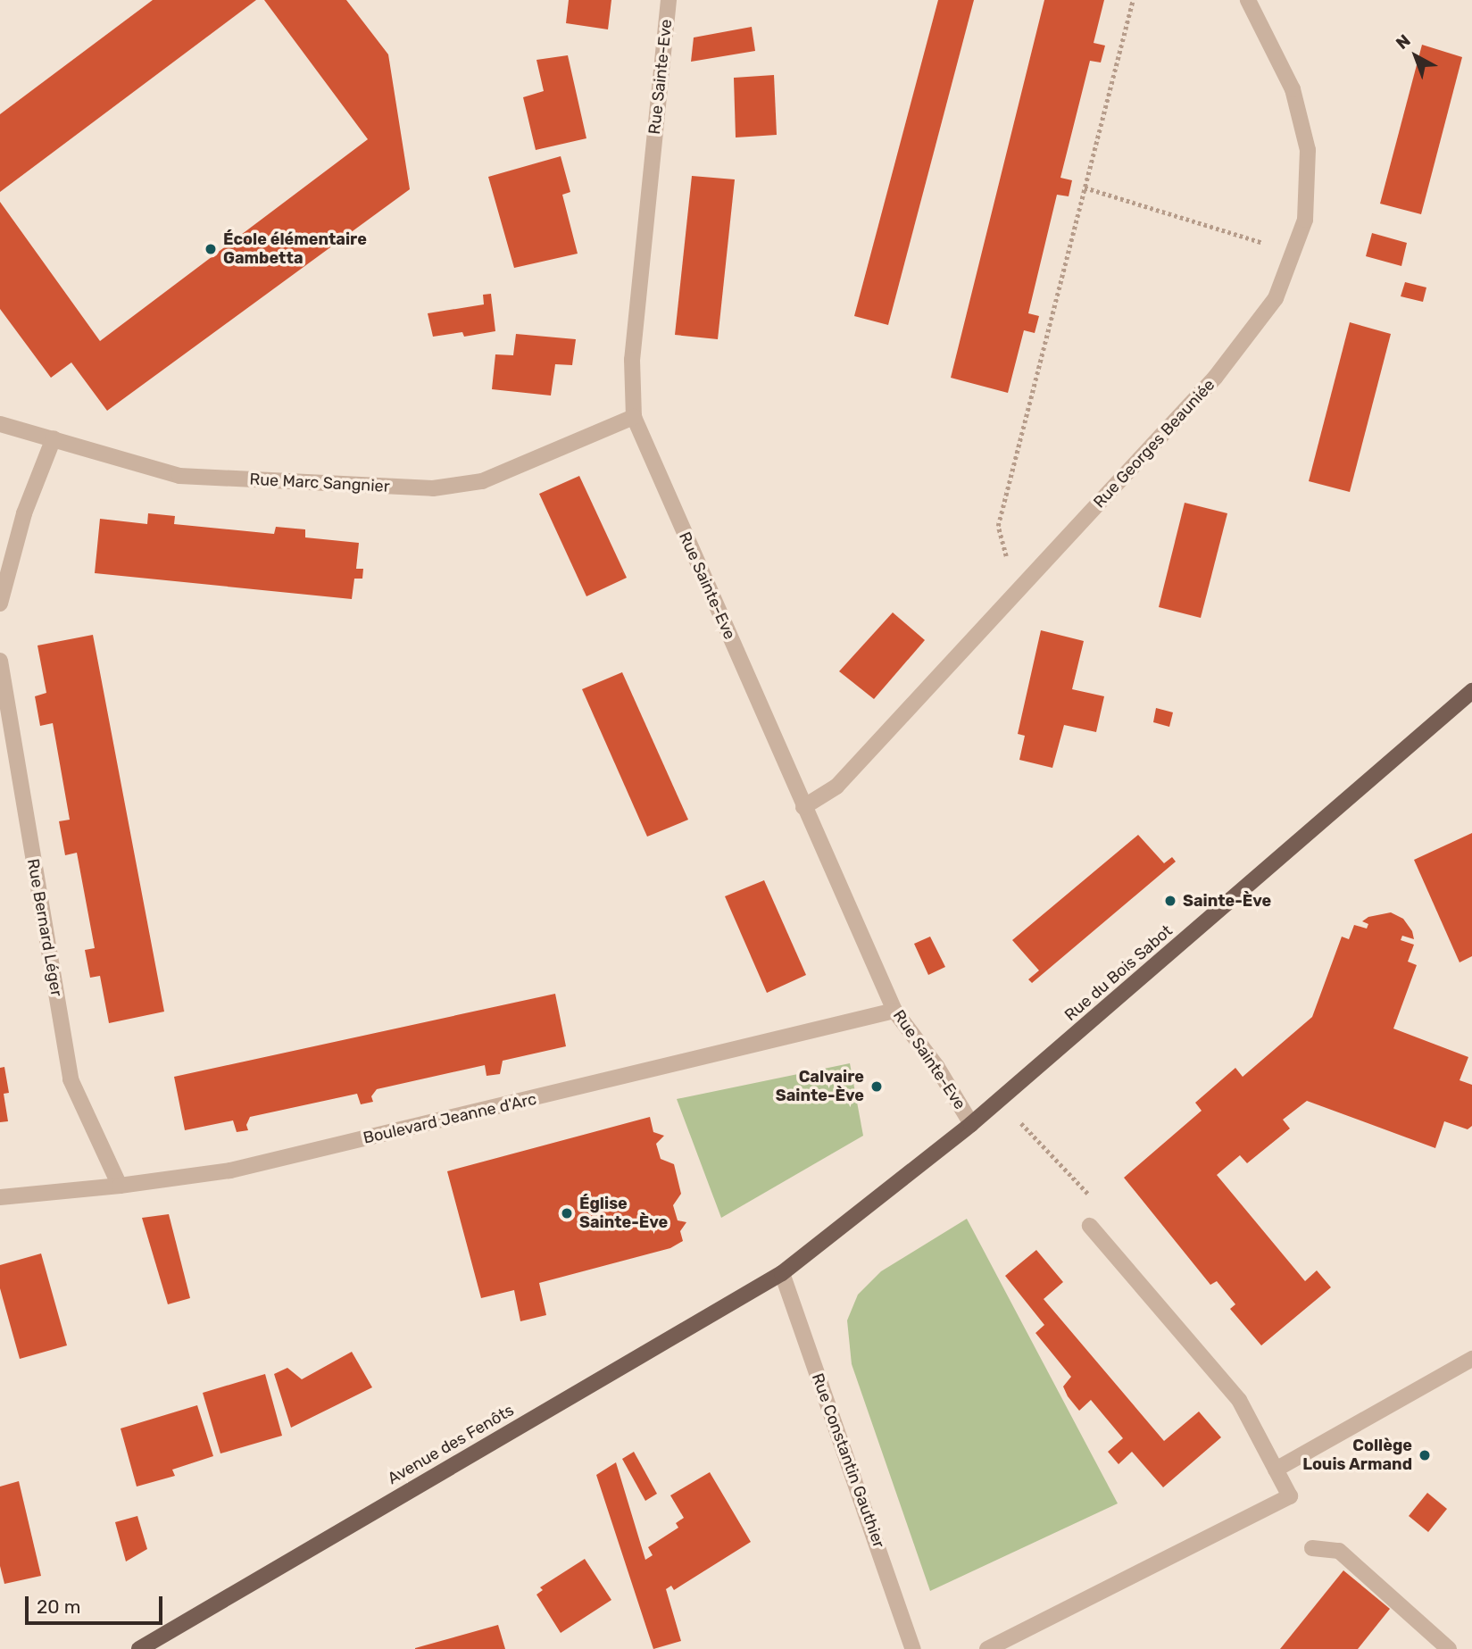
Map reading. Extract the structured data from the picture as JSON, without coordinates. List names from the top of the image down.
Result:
{
  "streets": {
    "main road": ["Rue du Bois Sabot", "Avenue des Fenôts"],
    "street": [
      "Rue Sainte-Eve",
      "Rue Georges Beauniée",
      "Rue Marc Sangnier",
      "Rue Bernard Léger",
      "Boulevard Jeanne d'Arc",
      "Rue Constantin Gauthier"
    ]
  },
  "crossings": [
    ["Rue Sainte-Eve", "Rue Georges Beauniée"],
    ["Rue Sainte-Eve", "Rue Marc Sangnier"],
    ["Rue Sainte-Eve", "Rue du Bois Sabot"],
    ["Rue Sainte-Eve", "Boulevard Jeanne d'Arc"],
    ["Rue Bernard Léger", "Boulevard Jeanne d'Arc"],
    ["Rue du Bois Sabot", "Avenue des Fenôts"],
    ["Rue du Bois Sabot", "Rue Constantin Gauthier"],
    ["Avenue des Fenôts", "Rue Constantin Gauthier"]
  ],
  "places": [
    "École élémentaire Gambetta",
    "Sainte-Ève",
    "Calvaire Sainte-Ève",
    "Église Sainte-Ève",
    "Collège Louis Armand"
  ],
  "scale_bar": "20 m",
  "north": "top left"
}
